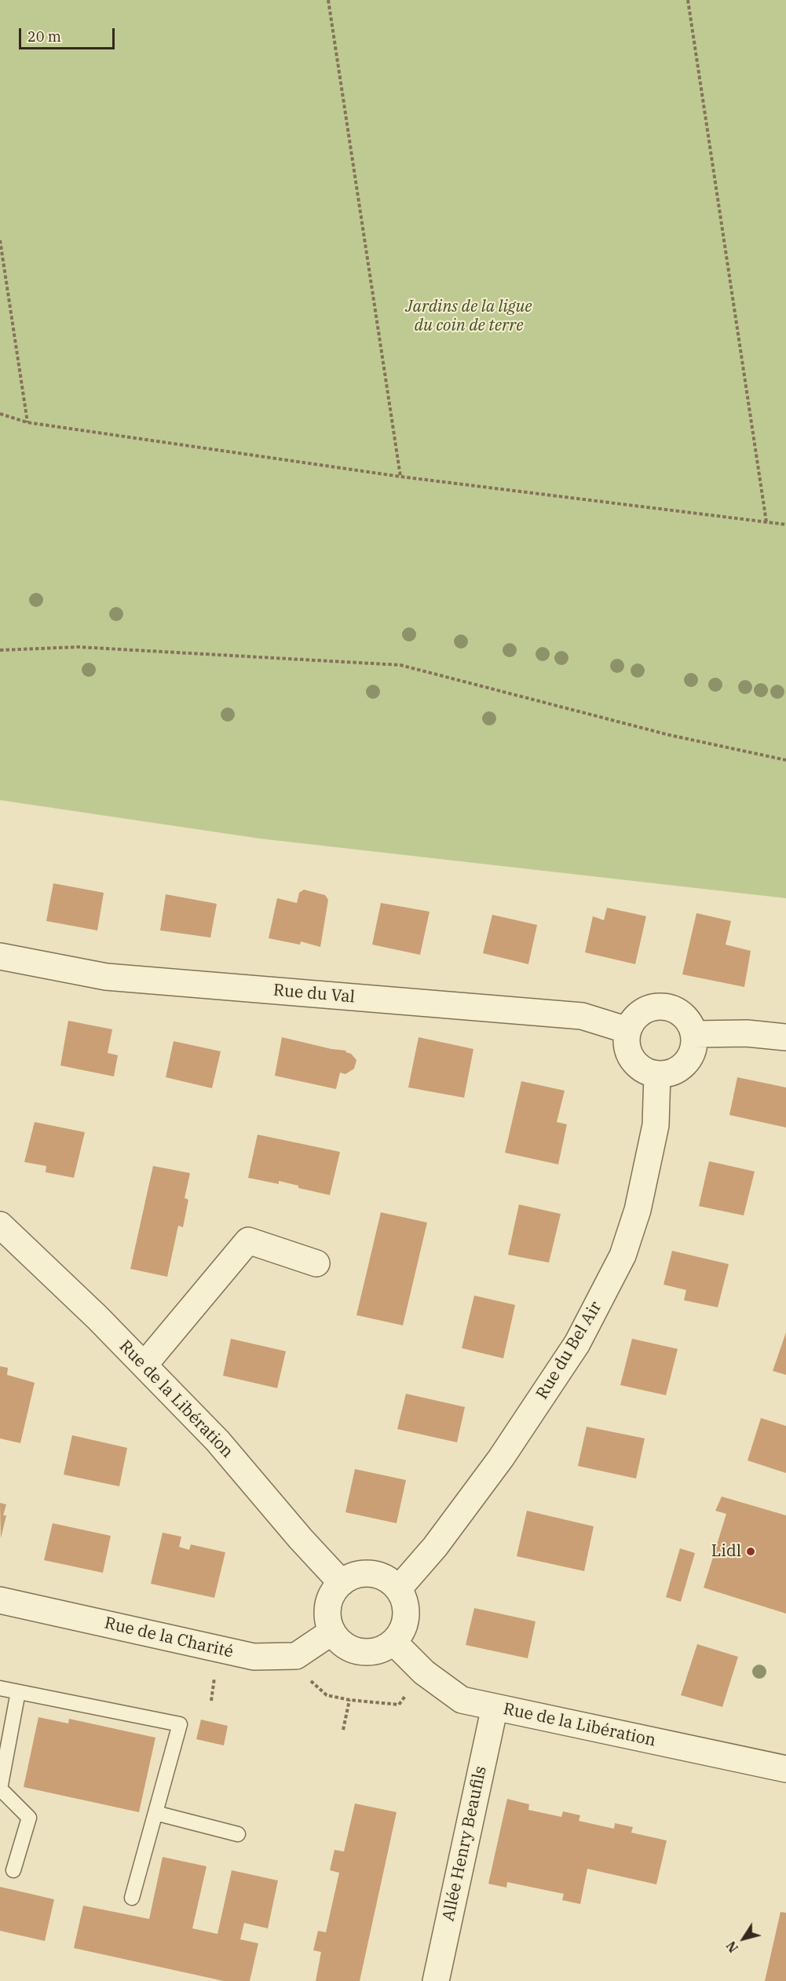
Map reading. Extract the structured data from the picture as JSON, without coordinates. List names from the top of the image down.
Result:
{
  "streets": {
    "street": [
      "Rue du Val",
      "Rue du Bel Air",
      "Rue de la Libération",
      "Rue de la Charité",
      "Allée Henry Beaufils"
    ]
  },
  "crossings": [
    ["Rue du Val", "Rue du Bel Air"],
    ["Rue du Bel Air", "Rue de la Libération"],
    ["Rue de la Libération", "Allée Henry Beaufils"]
  ],
  "parks": ["Jardins de la ligue du coin de terre"],
  "places": ["Lidl"],
  "scale_bar": "20 m",
  "north": "bottom left"
}
